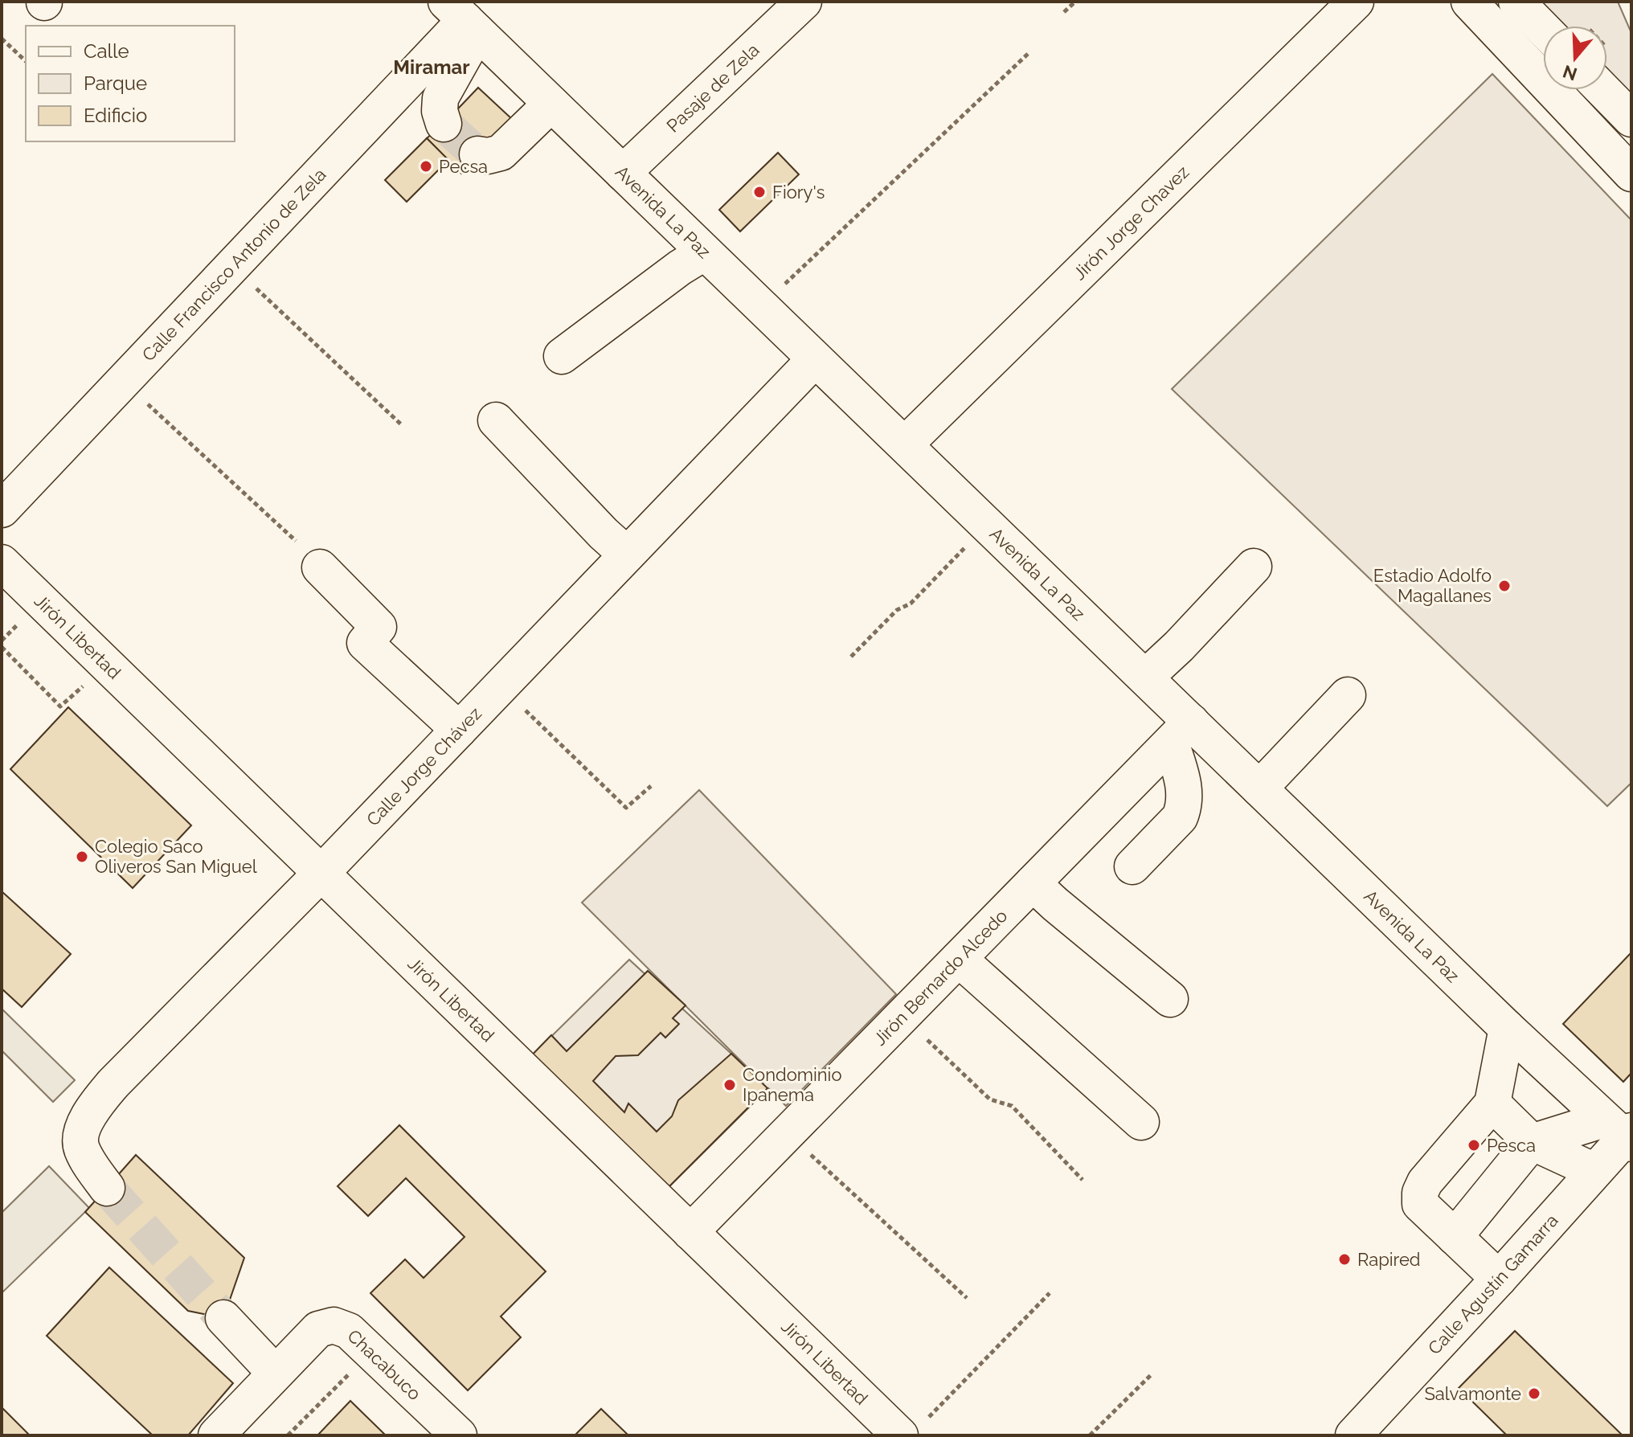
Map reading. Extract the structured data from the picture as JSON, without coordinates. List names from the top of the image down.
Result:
{
  "streets": {
    "street": [
      "Pasaje de Zela",
      "Avenida La Paz",
      "Jirón Jorge Chavez",
      "Calle Francisco Antonio de Zela",
      "Jirón Libertad",
      "Calle Jorge Chávez",
      "Jirón Bernardo Alcedo",
      "Calle Agustín Gamarra",
      "Chacabuco"
    ]
  },
  "crossings": [
    ["Pasaje de Zela", "Avenida La Paz"],
    ["Avenida La Paz", "Jirón Jorge Chavez"],
    ["Avenida La Paz", "Calle Francisco Antonio de Zela"],
    ["Avenida La Paz", "Calle Jorge Chávez"],
    ["Avenida La Paz", "Jirón Bernardo Alcedo"],
    ["Avenida La Paz", "Calle Agustín Gamarra"],
    ["Jirón Libertad", "Calle Jorge Chávez"],
    ["Jirón Libertad", "Jirón Bernardo Alcedo"]
  ],
  "districts": ["Miramar"],
  "places": [
    "Pecsa",
    "Fiory's",
    "Estadio Adolfo Magallanes",
    "Colegio Saco Oliveros San Miguel",
    "Condominio Ipanema",
    "Pesca",
    "Rapired",
    "Salvamonte"
  ],
  "legend": ["Calle", "Parque", "Edificio"],
  "north": "bottom"
}
